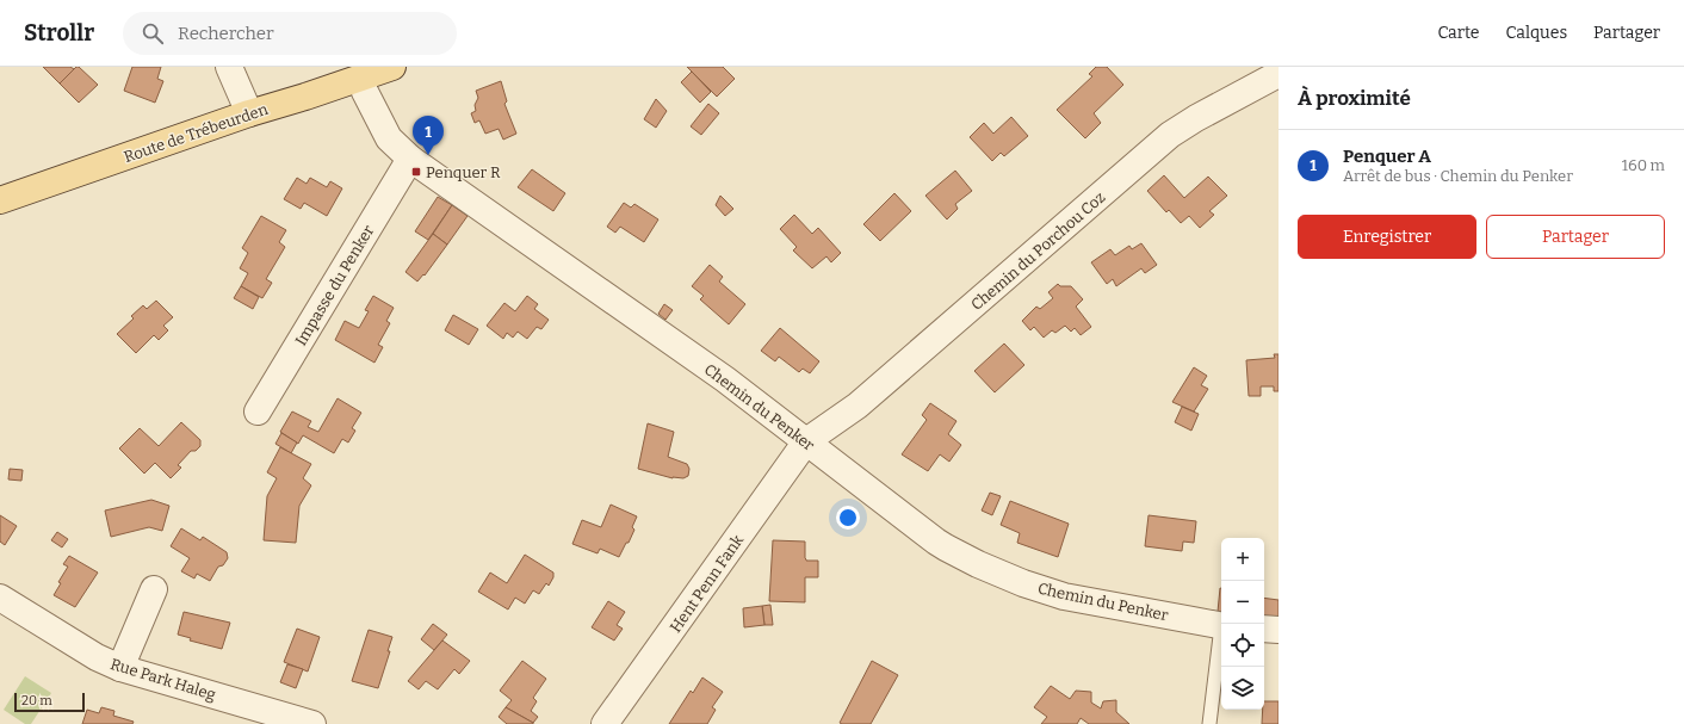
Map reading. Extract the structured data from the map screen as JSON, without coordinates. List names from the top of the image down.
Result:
{
  "streets": {
    "main road": ["Route de Trébeurden"],
    "street": [
      "Chemin du Porchou Coz",
      "Impasse du Penker",
      "Chemin du Penker",
      "Hent Penn Fank",
      "Rue Park Haleg"
    ]
  },
  "crossings": [
    ["Route de Trébeurden", "Chemin du Penker"],
    ["Chemin du Porchou Coz", "Chemin du Penker"],
    ["Chemin du Porchou Coz", "Hent Penn Fank"],
    ["Impasse du Penker", "Chemin du Penker"],
    ["Chemin du Penker", "Hent Penn Fank"]
  ],
  "places": {
    "transit": ["Penquer R"]
  },
  "scale_bar": "20 m",
  "page": {
    "header": "Strollr",
    "search": "Rechercher",
    "nav": ["Carte", "Calques", "Partager"],
    "heading": "À proximité",
    "pins": "1",
    "list": [
      {
        "mark": "1",
        "name": "Penquer A",
        "note": "Arrêt de bus · Chemin du Penker",
        "value": "160 m"
      }
    ],
    "buttons": ["Enregistrer", "Partager"],
    "map_buttons": ["+", "−"],
    "scale": "20 m"
  }
}
